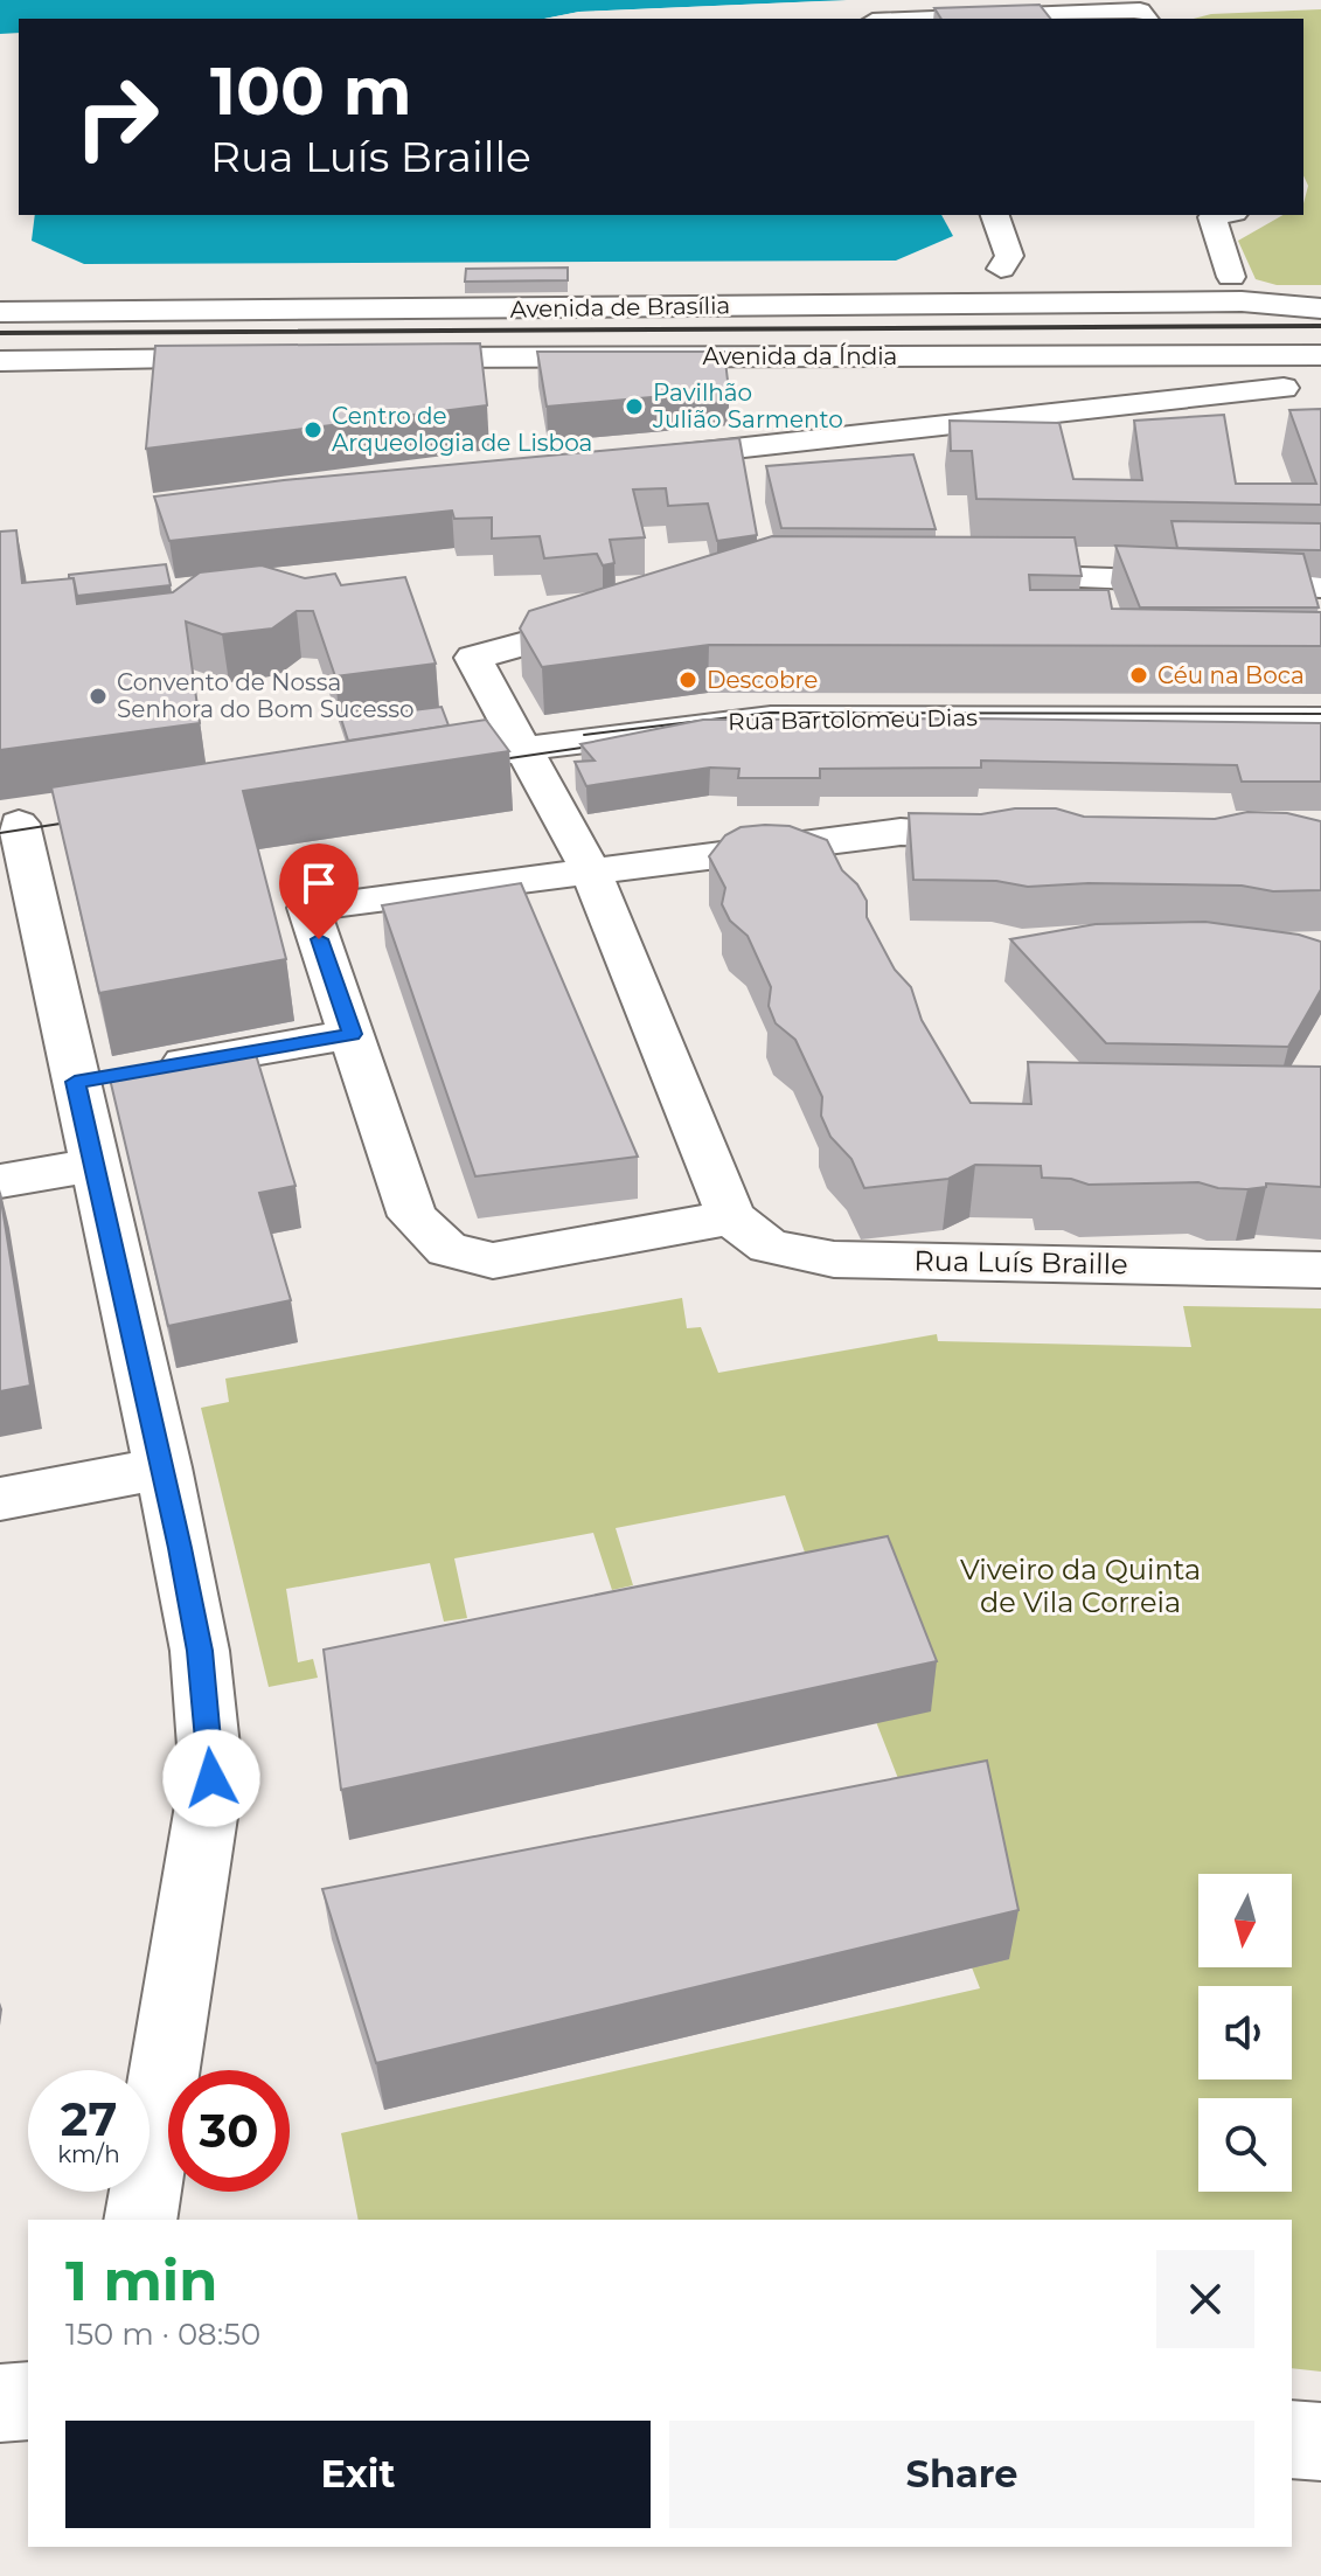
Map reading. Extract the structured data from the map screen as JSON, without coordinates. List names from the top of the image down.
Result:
{
  "streets": {
    "street": [
      "Avenida de Brasília",
      "Avenida da Índia",
      "Rua Bartolomeu Dias",
      "Rua Luís Braille"
    ]
  },
  "crossings": [
    ["Rua Bartolomeu Dias", "Rua Luís Braille"]
  ],
  "parks": ["Viveiro da Quinta de Vila Correia"],
  "places": [
    "Pavilhão Julião Sarmento",
    "Centro de Arqueologia de Lisboa",
    "Céu na Boca",
    "Descobre",
    "Convento de Nossa Senhora do Bom Sucesso"
  ],
  "north": "bottom",
  "page": {
    "turn": ["100 m", "Rua Luís Braille"],
    "speed": "27 km/h",
    "limit": "30",
    "heading": ["1 min", "150 m · 08:50"],
    "buttons": ["Exit", "Share"]
  }
}
